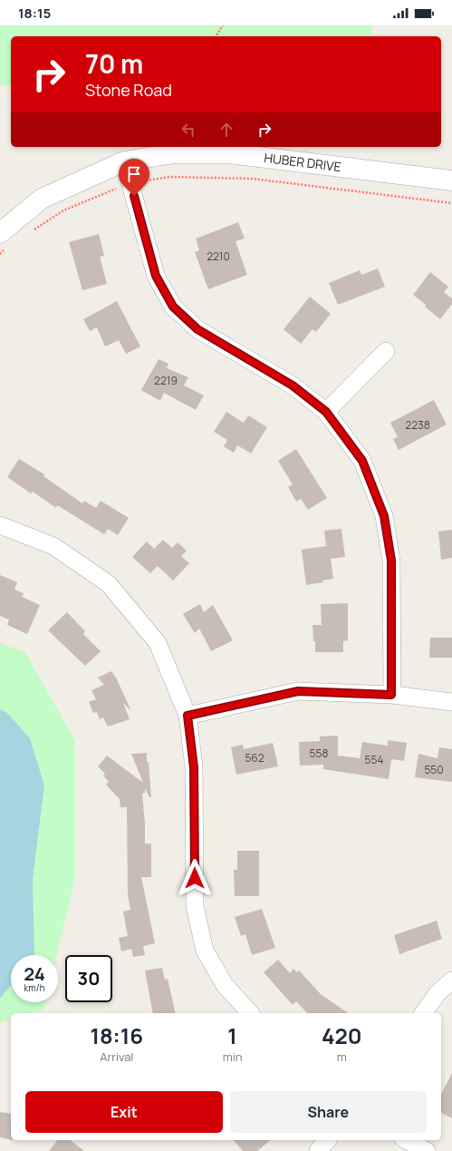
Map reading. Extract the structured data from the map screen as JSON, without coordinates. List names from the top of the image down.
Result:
{
  "streets": {
    "street": ["HUBER DRIVE"]
  },
  "house_numbers": [
    "2210",
    "2219",
    "2238",
    "558",
    "562",
    "554",
    "550"
  ],
  "page": {
    "status": "18:15",
    "turn": ["70 m", "Stone Road"],
    "speed": "24 km/h",
    "limit": "30",
    "eta": [
      "18:16",
      "Arrival",
      "1",
      "min",
      "420",
      "m"
    ],
    "buttons": ["Exit", "Share"]
  }
}
